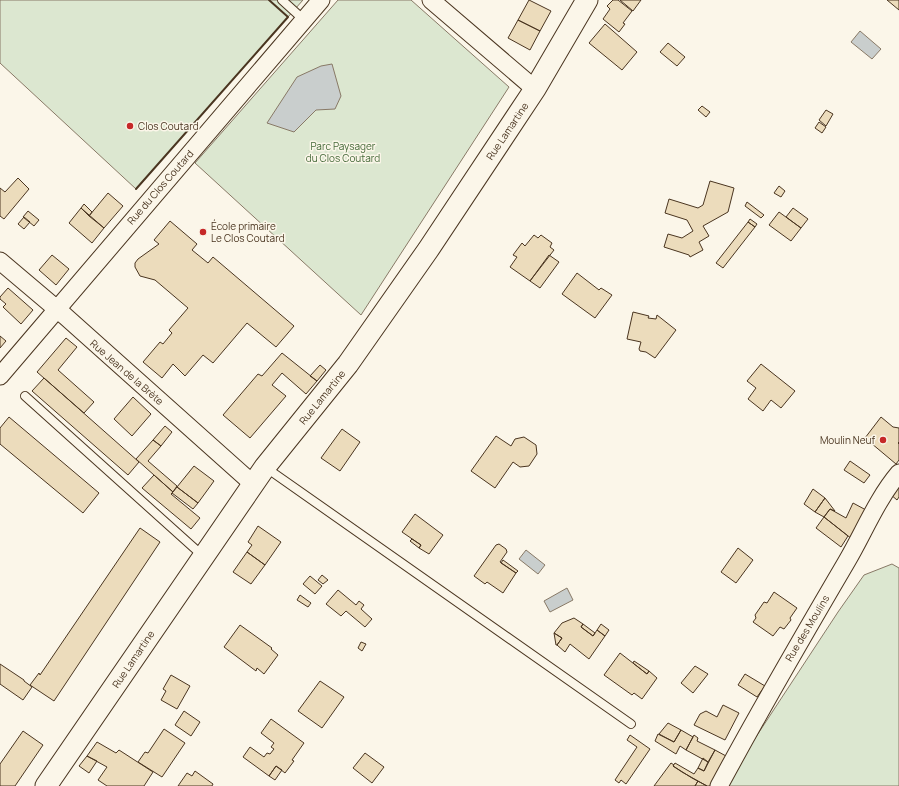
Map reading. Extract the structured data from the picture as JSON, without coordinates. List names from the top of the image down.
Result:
{
  "streets": {
    "street": [
      "Rue Lamartine",
      "Rue du Clos Coutard",
      "Rue Jean de la Brète",
      "Rue des Moulins"
    ]
  },
  "crossings": [
    ["Rue Lamartine", "Rue Jean de la Brète"],
    ["Rue du Clos Coutard", "Rue Jean de la Brète"]
  ],
  "parks": ["Parc Paysager du Clos Coutard"],
  "places": ["Clos Coutard", "École primaire Le Clos Coutard", "Moulin Neuf"]
}
